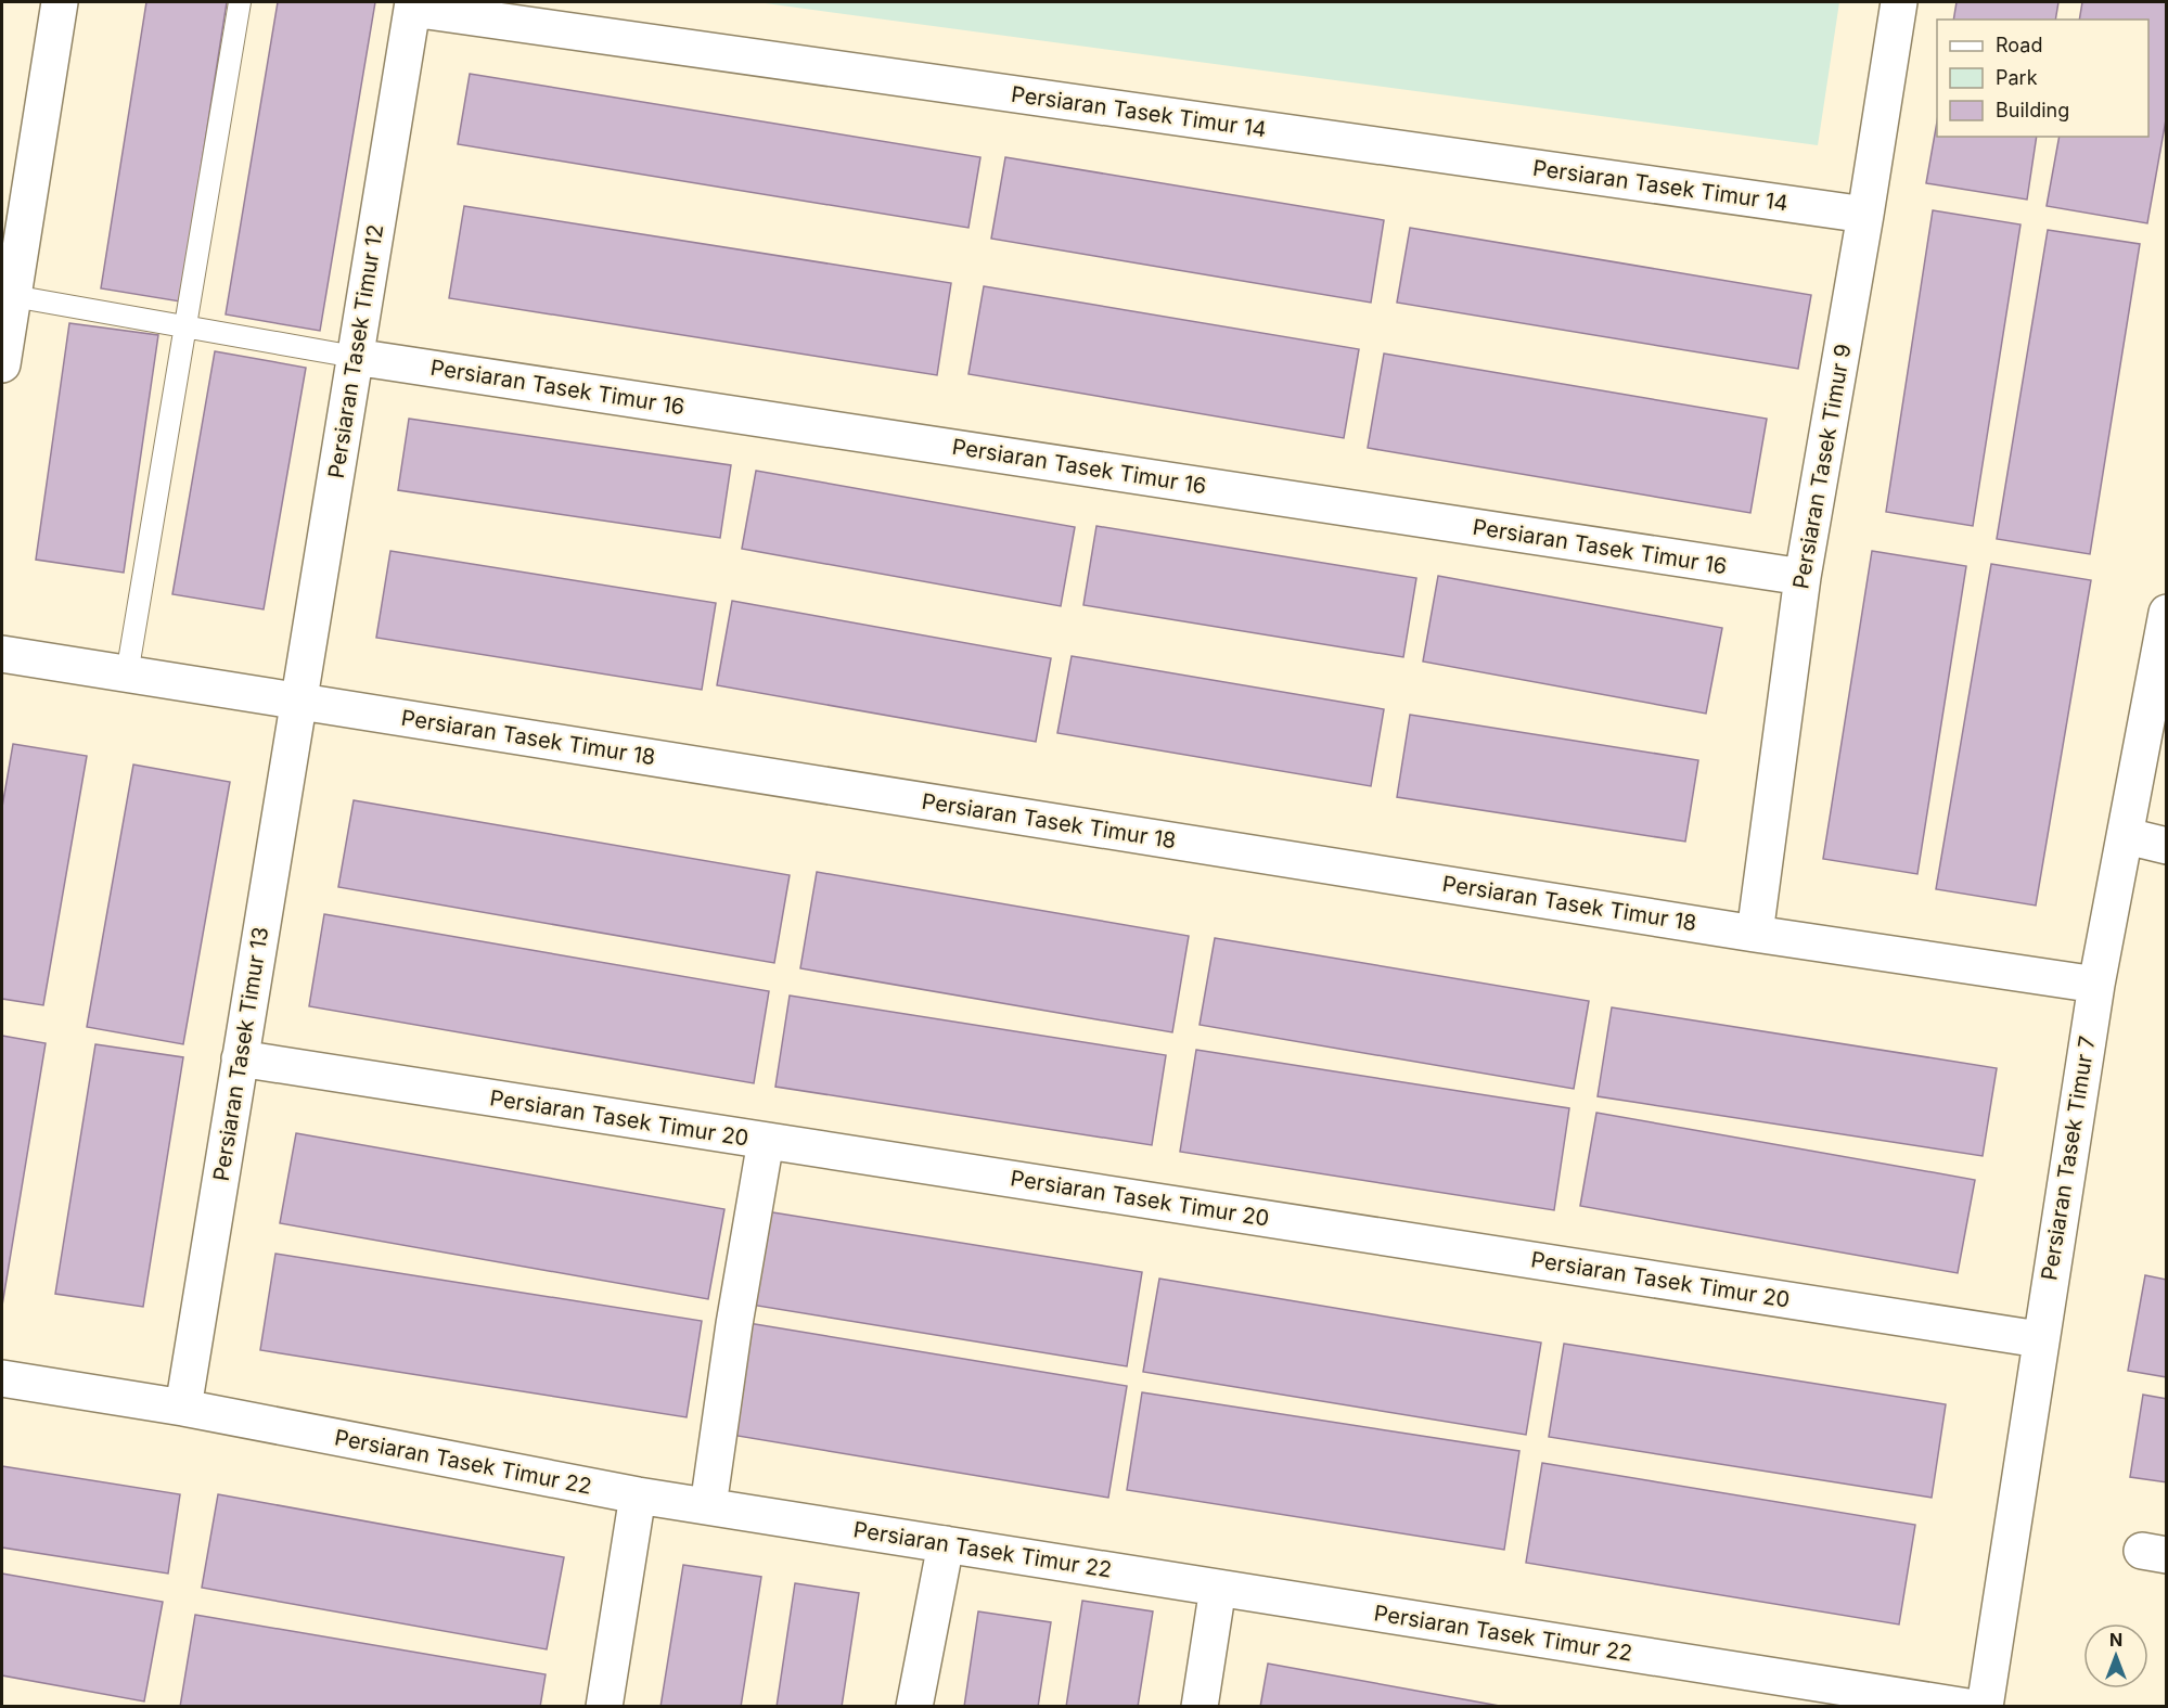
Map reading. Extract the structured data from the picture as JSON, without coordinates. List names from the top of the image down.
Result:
{
  "streets": {
    "street": [
      "Persiaran Tasek Timur 14",
      "Persiaran Tasek Timur 12",
      "Persiaran Tasek Timur 16",
      "Persiaran Tasek Timur 9",
      "Persiaran Tasek Timur 18",
      "Persiaran Tasek Timur 13",
      "Persiaran Tasek Timur 20",
      "Persiaran Tasek Timur 7",
      "Persiaran Tasek Timur 22"
    ]
  },
  "crossings": [
    ["Persiaran Tasek Timur 14", "Persiaran Tasek Timur 12"],
    ["Persiaran Tasek Timur 14", "Persiaran Tasek Timur 9"],
    ["Persiaran Tasek Timur 12", "Persiaran Tasek Timur 16"],
    ["Persiaran Tasek Timur 12", "Persiaran Tasek Timur 18"],
    ["Persiaran Tasek Timur 12", "Persiaran Tasek Timur 13"],
    ["Persiaran Tasek Timur 16", "Persiaran Tasek Timur 9"],
    ["Persiaran Tasek Timur 9", "Persiaran Tasek Timur 18"],
    ["Persiaran Tasek Timur 18", "Persiaran Tasek Timur 13"],
    ["Persiaran Tasek Timur 18", "Persiaran Tasek Timur 7"],
    ["Persiaran Tasek Timur 13", "Persiaran Tasek Timur 20"],
    ["Persiaran Tasek Timur 13", "Persiaran Tasek Timur 22"],
    ["Persiaran Tasek Timur 20", "Persiaran Tasek Timur 7"]
  ],
  "legend": ["Road", "Park", "Building"],
  "north": "top"
}
